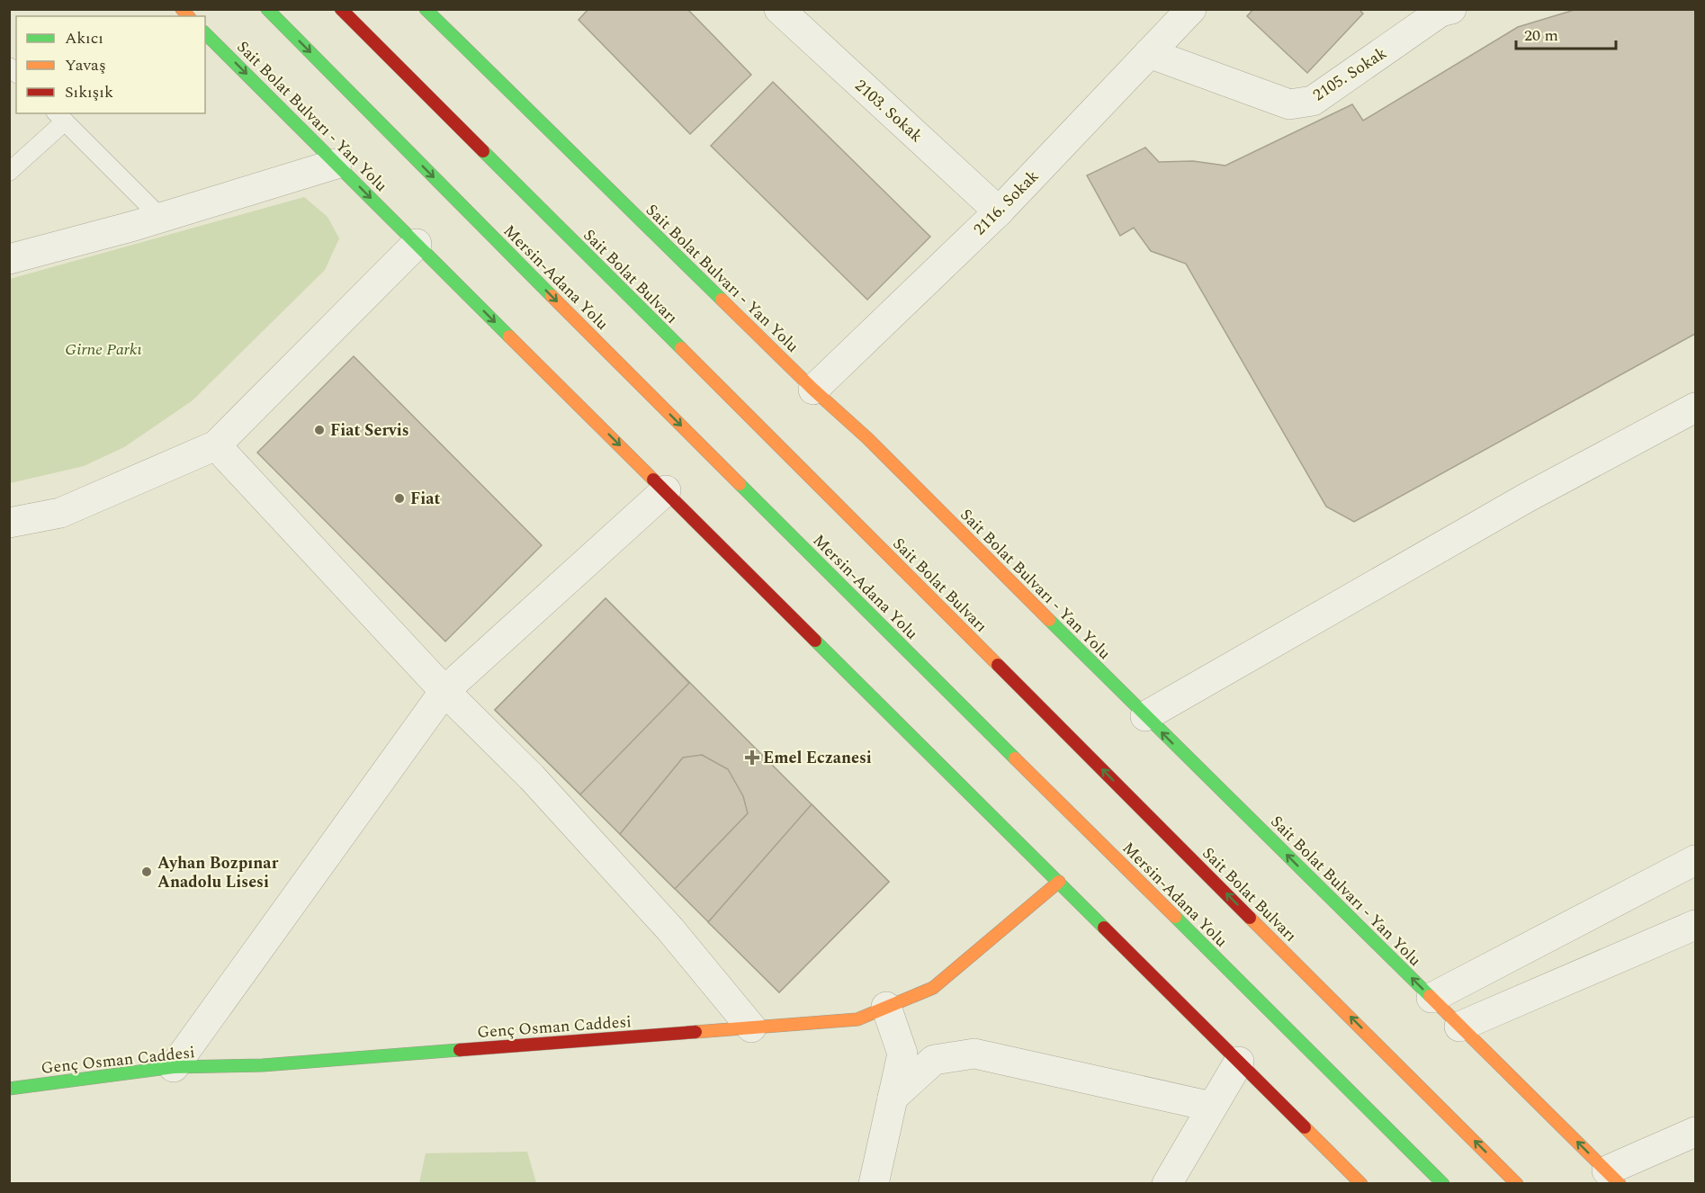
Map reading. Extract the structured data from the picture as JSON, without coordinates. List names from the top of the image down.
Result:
{
  "streets": {
    "main road": [
      "Sait Bolat Bulvarı - Yan Yolu",
      "Sait Bolat Bulvarı",
      "Mersin-Adana Yolu",
      "Genç Osman Caddesi"
    ],
    "street": ["2105. Sokak", "2103. Sokak", "2116. Sokak"]
  },
  "crossings": [
    ["2105. Sokak", "2116. Sokak"],
    ["2103. Sokak", "2116. Sokak"],
    ["Sait Bolat Bulvarı - Yan Yolu", "2116. Sokak"],
    ["Sait Bolat Bulvarı - Yan Yolu", "Genç Osman Caddesi"]
  ],
  "one_way": ["Sait Bolat Bulvarı", "Mersin-Adana Yolu"],
  "parks": ["Girne Parkı"],
  "places": {
    "other": ["Fiat Servis", "Fiat", "Ayhan Bozpınar Anadolu Lisesi"],
    "health": ["Emel Eczanesi"]
  },
  "legend": ["Akıcı", "Yavaş", "Sıkışık"],
  "scale_bar": "20 m"
}
